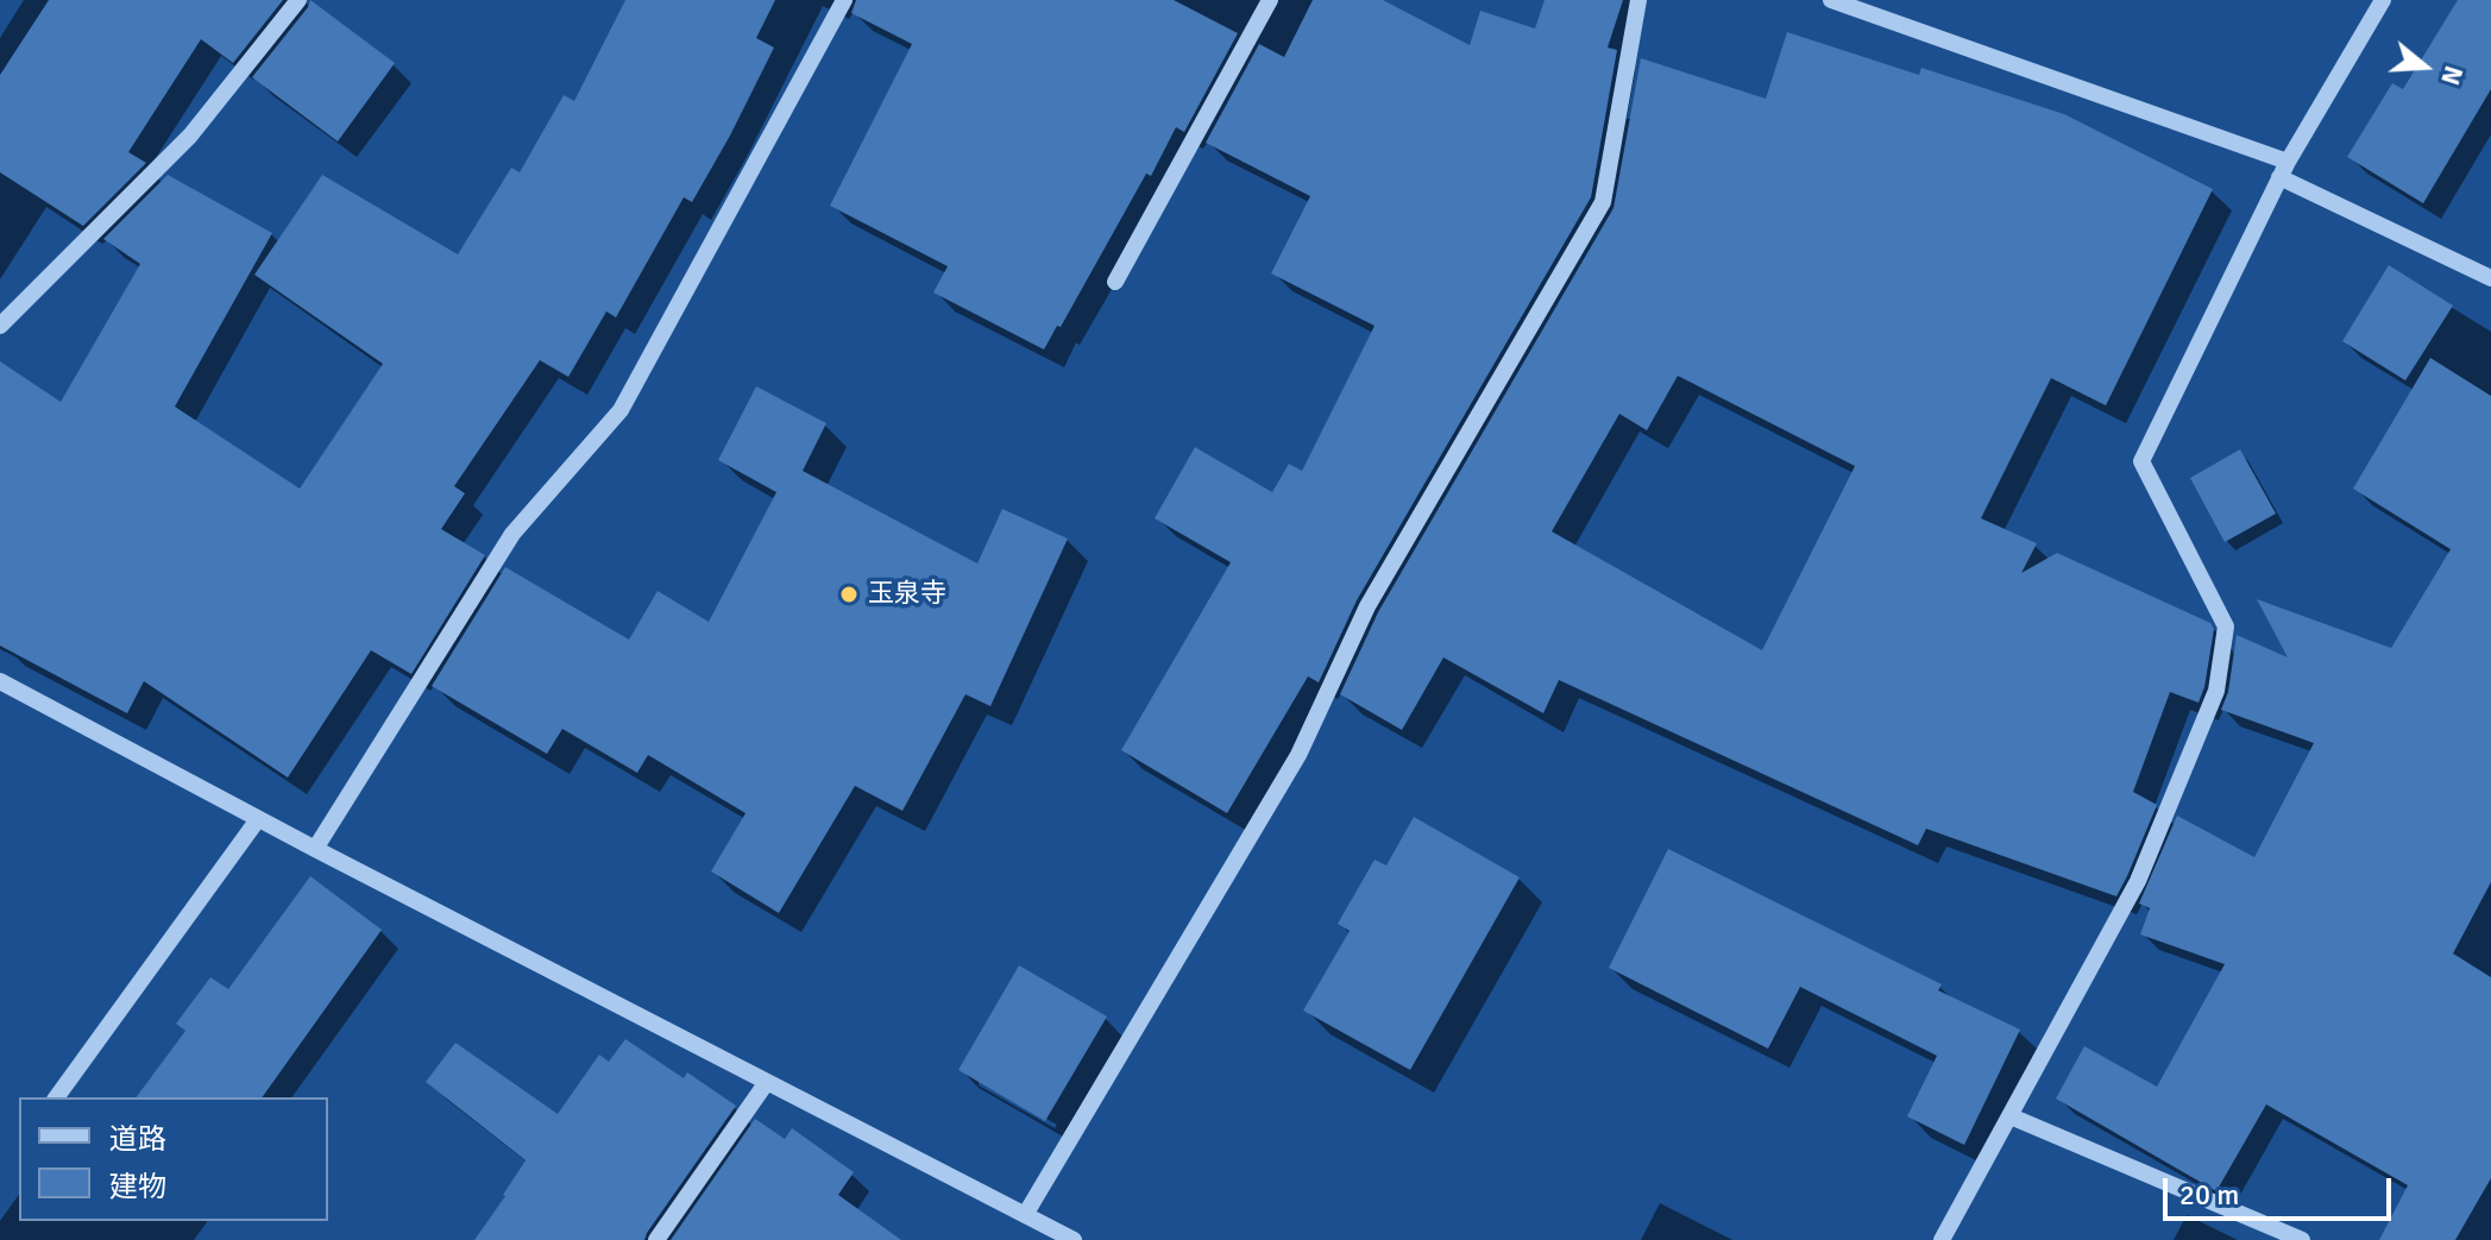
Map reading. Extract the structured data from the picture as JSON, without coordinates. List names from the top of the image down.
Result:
{
  "places": ["玉泉寺"],
  "legend": ["道路", "建物"],
  "scale_bar": "20 m",
  "north": "right"
}
